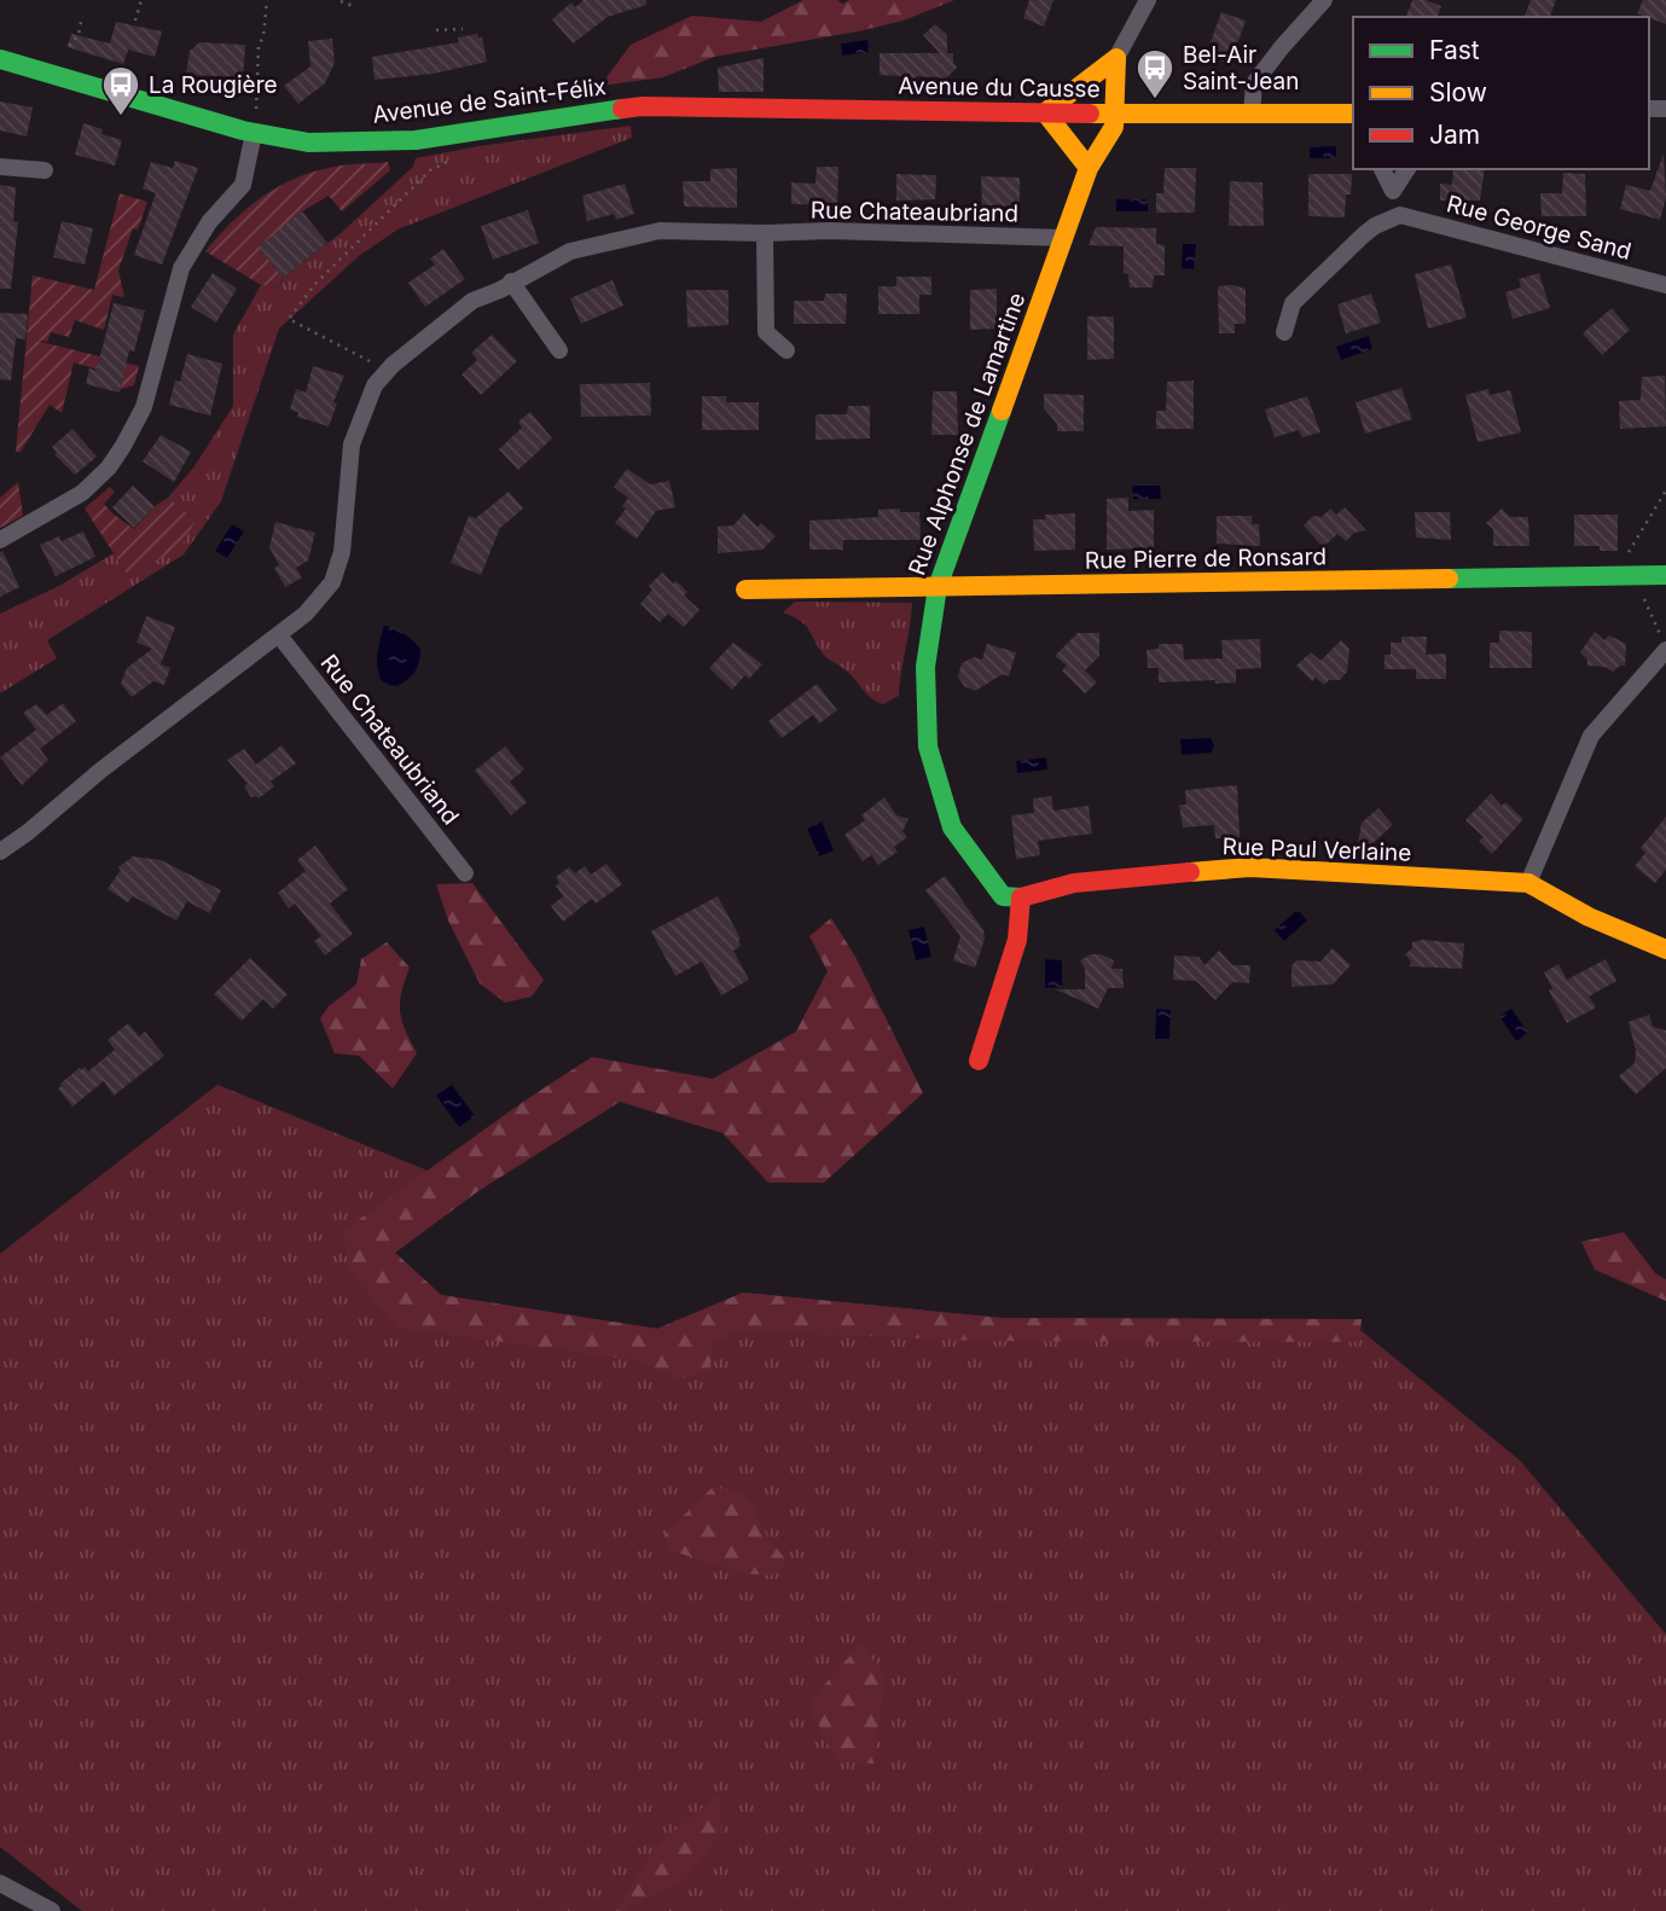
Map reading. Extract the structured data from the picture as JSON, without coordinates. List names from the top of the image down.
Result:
{
  "streets": {
    "street": [
      "Avenue du Causse",
      "Avenue de Saint-Félix",
      "Rue Chateaubriand",
      "Rue George Sand",
      "Rue Alphonse de Lamartine",
      "Rue Pierre de Ronsard",
      "Rue Paul Verlaine"
    ]
  },
  "crossings": [
    ["Avenue du Causse", "Avenue de Saint-Félix"],
    ["Avenue du Causse", "Rue Alphonse de Lamartine"],
    ["Rue Chateaubriand", "Rue Alphonse de Lamartine"],
    ["Rue Alphonse de Lamartine", "Rue Pierre de Ronsard"],
    ["Rue Alphonse de Lamartine", "Rue Paul Verlaine"]
  ],
  "places": {
    "bus stop": ["Bel-Air Saint-Jean", "La Rougière"]
  },
  "legend": ["Fast", "Slow", "Jam"]
}
